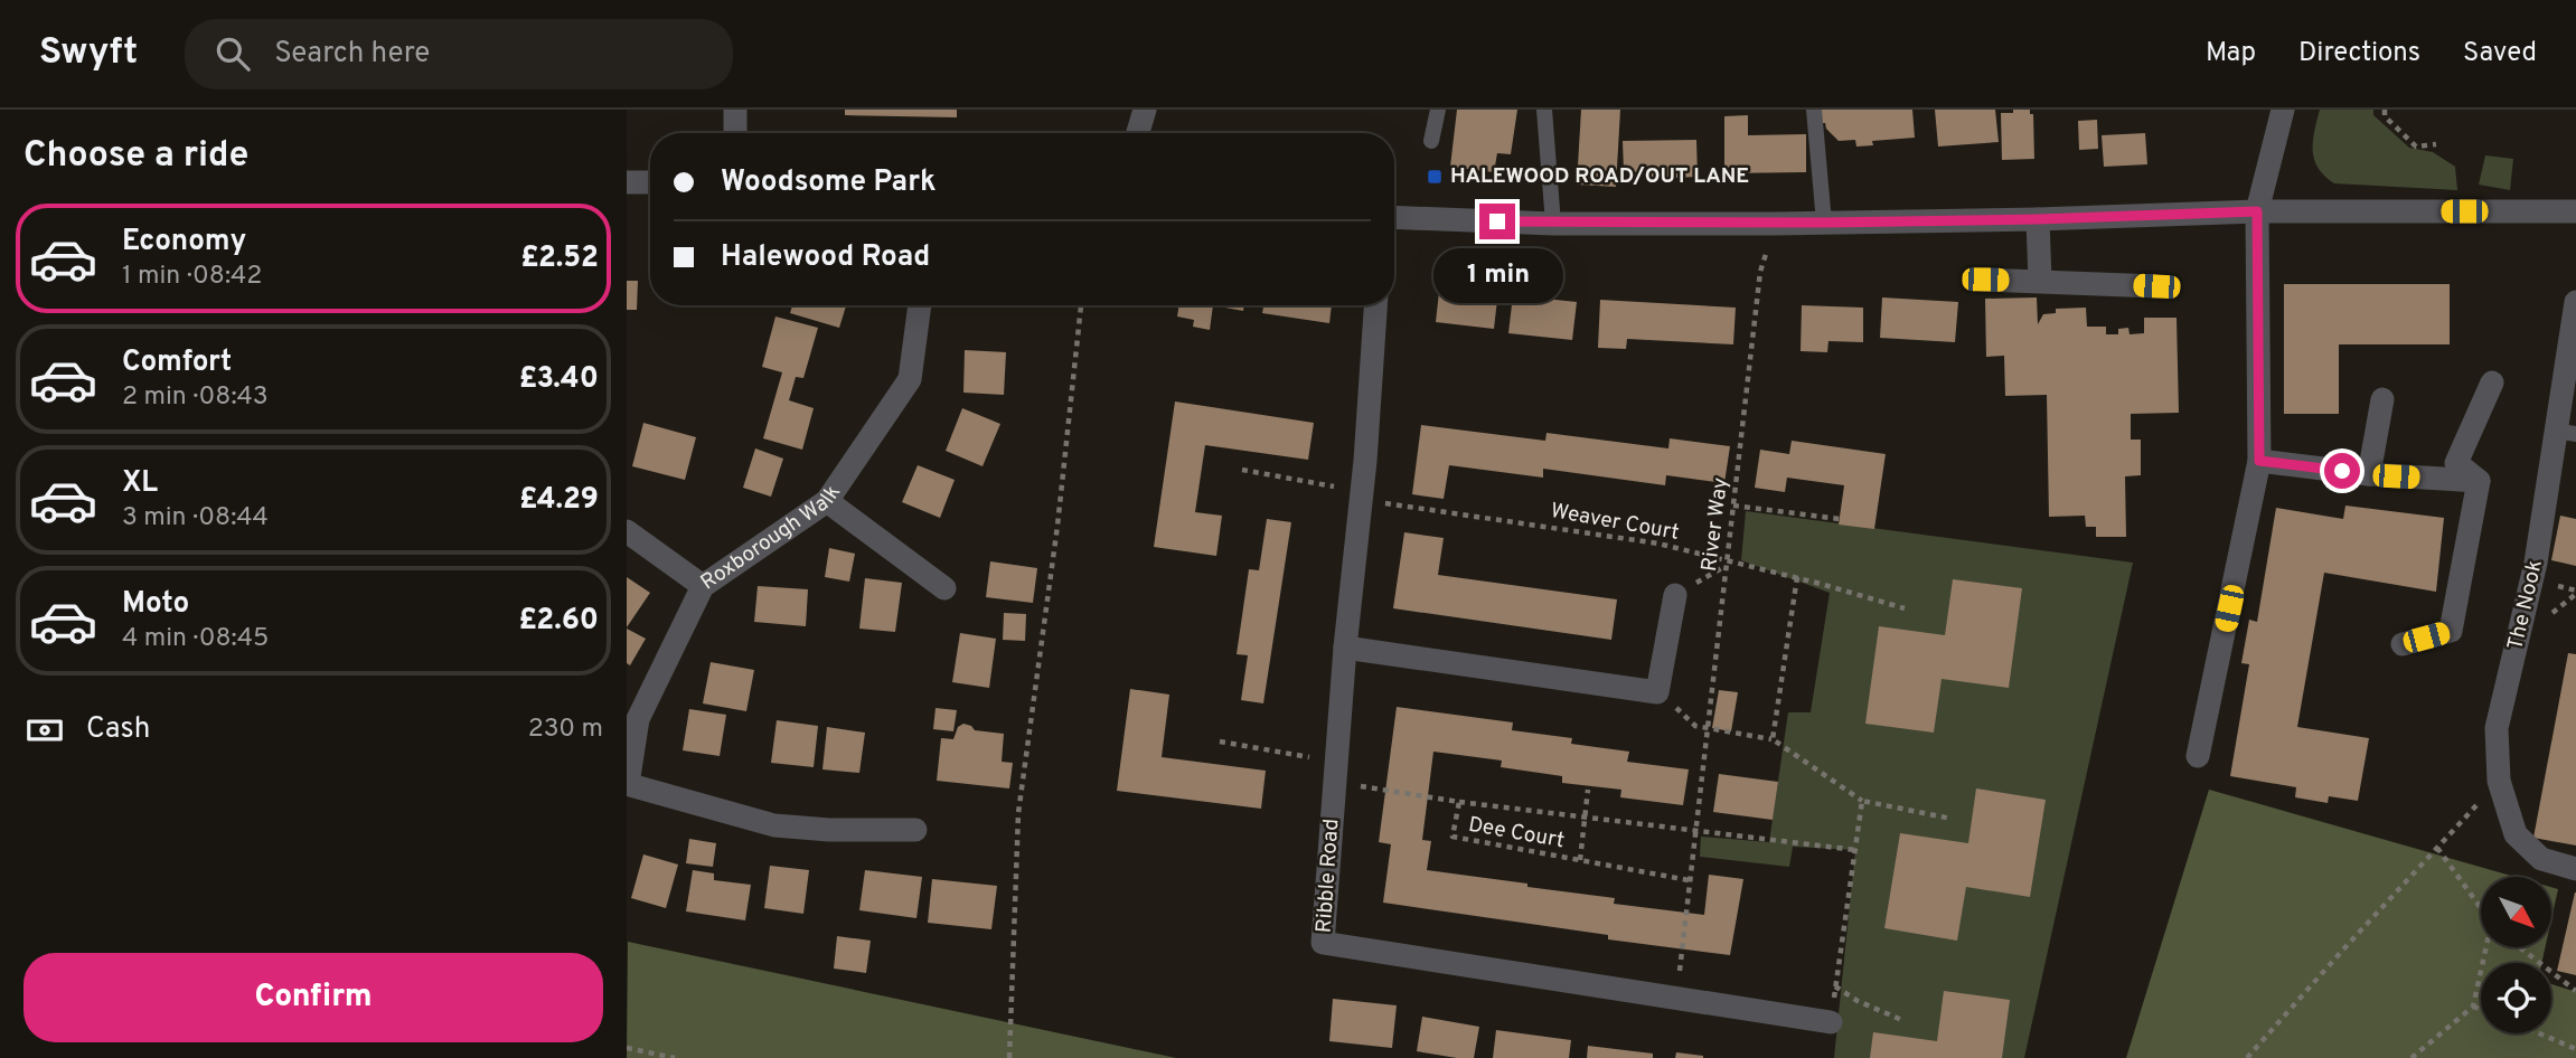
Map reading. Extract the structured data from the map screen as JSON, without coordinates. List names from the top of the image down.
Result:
{
  "streets": {
    "street": ["Roxborough Walk", "The Nook", "Ribble Road"],
    "path": ["Weaver Court", "River Way", "Dee Court"]
  },
  "crossings": [
    ["Weaver Court", "River Way"],
    ["Weaver Court", "Ribble Road"],
    ["River Way", "Dee Court"],
    ["River Way", "Ribble Road"],
    ["Dee Court", "Ribble Road"]
  ],
  "places": {
    "transit": ["HALEWOOD ROAD/OUT LANE"]
  },
  "north": "bottom right",
  "page": {
    "header": "Swyft",
    "search": "Search here",
    "nav": ["Map", "Directions", "Saved"],
    "heading": "Choose a ride",
    "banner": ["Woodsome Park", "Halewood Road"],
    "list": [
      {
        "name": "Economy",
        "note": "1 min · 08:42",
        "value": "£2.52"
      },
      {
        "name": "Comfort",
        "note": "2 min · 08:43",
        "value": "£3.40"
      },
      {
        "name": "XL",
        "note": "3 min · 08:44",
        "value": "£4.29"
      },
      {
        "name": "Moto",
        "note": "4 min · 08:45",
        "value": "£2.60"
      }
    ],
    "bubble": "1 min",
    "pay": ["Cash", "230 m"],
    "buttons": "Confirm"
  }
}
